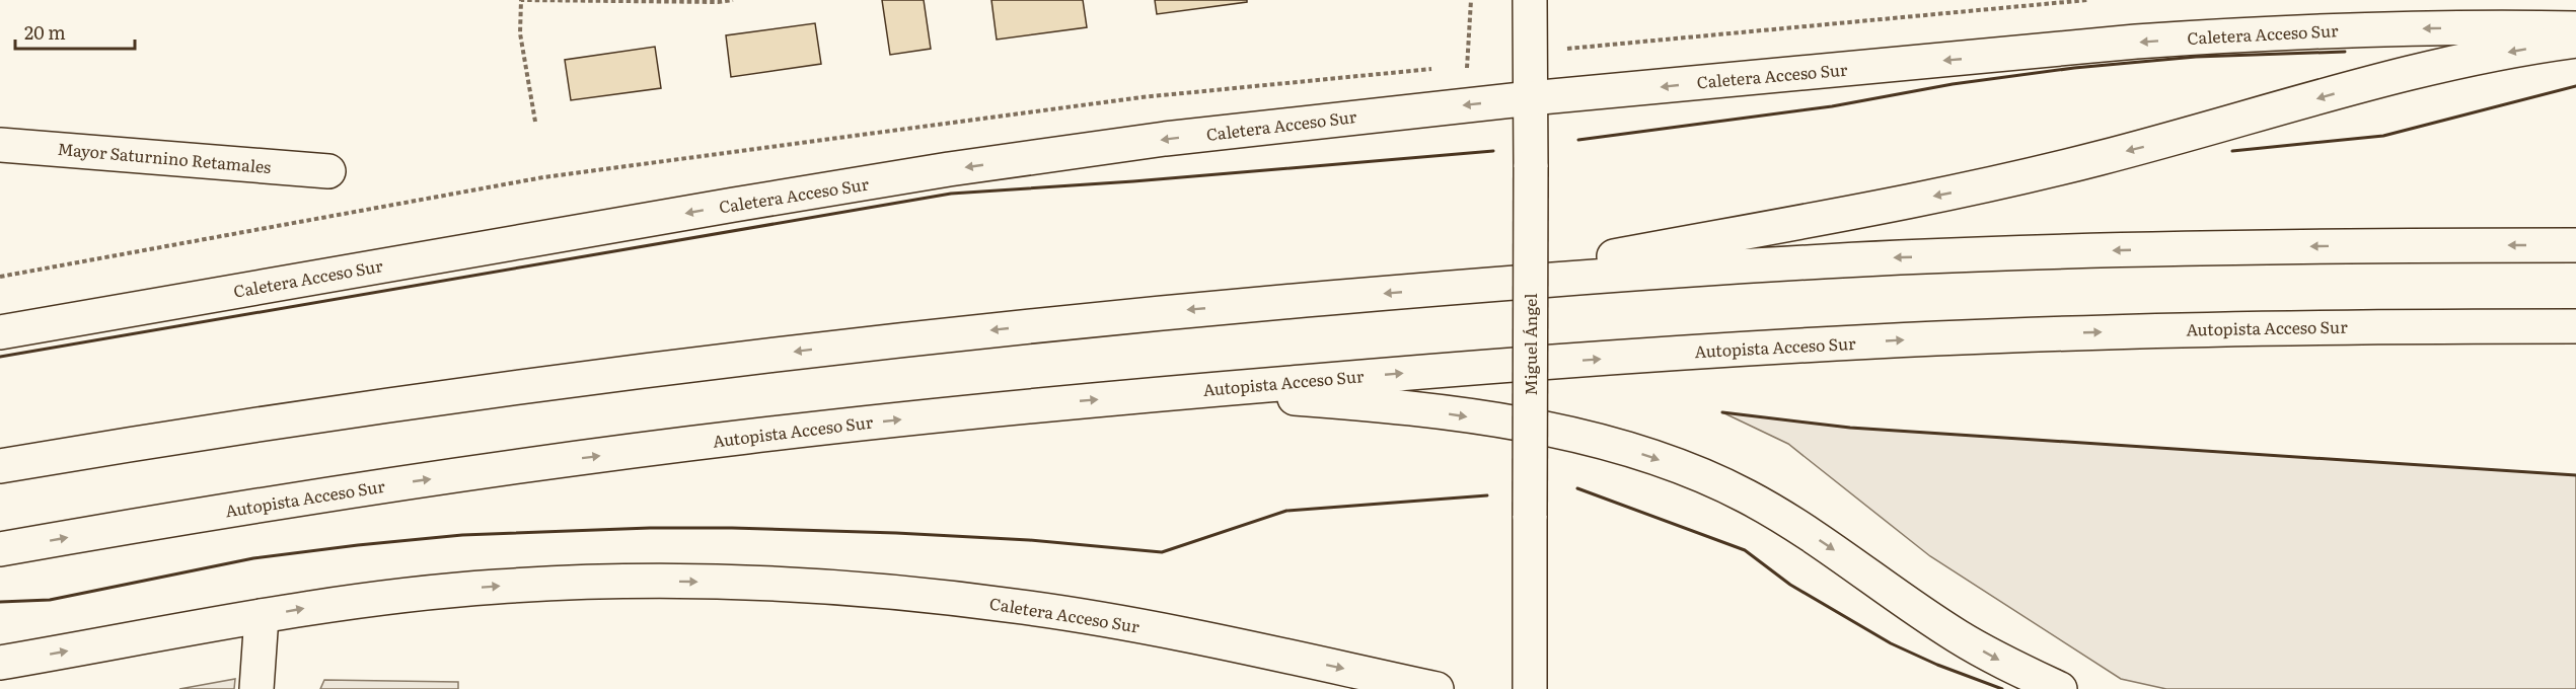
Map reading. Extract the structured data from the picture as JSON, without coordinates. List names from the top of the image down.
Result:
{
  "streets": {
    "main road": [
      "Caletera Acceso Sur",
      "Mayor Saturnino Retamales",
      "Autopista Acceso Sur",
      "Miguel Ángel"
    ]
  },
  "crossings": [
    ["Caletera Acceso Sur", "Miguel Ángel"]
  ],
  "scale_bar": "20 m"
}
